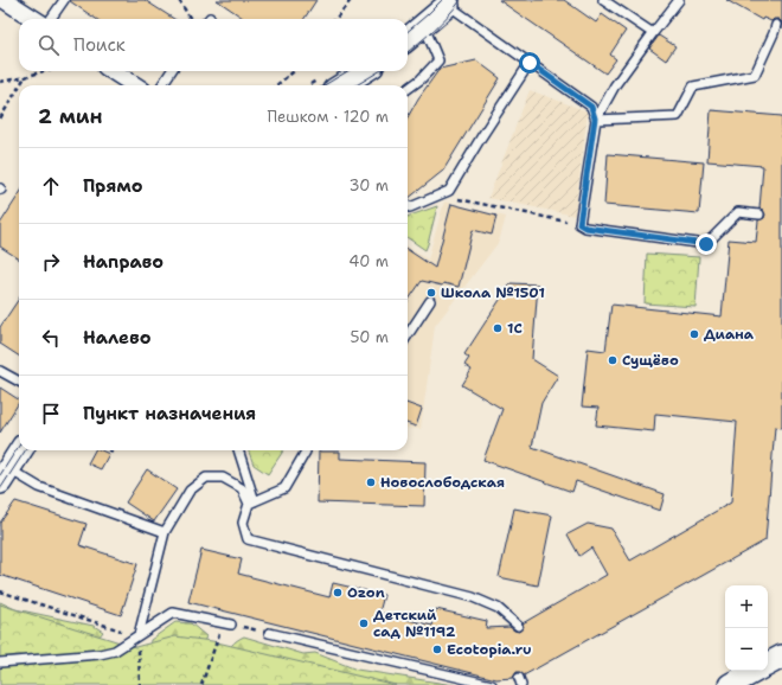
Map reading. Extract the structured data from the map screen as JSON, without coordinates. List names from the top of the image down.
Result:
{
  "places": [
    "Школа №1501",
    "1С",
    "Диана",
    "Сущёво",
    "Новослободская",
    "Ozon",
    "Детский сад №1192",
    "Ecotopia.ru"
  ],
  "page": {
    "search": "Поиск",
    "heading": ["2 мин", "Пешком · 120 m"],
    "list": [
      ["Прямо", "30 m"],
      ["Направо", "40 m"],
      ["Налево", "50 m"],
      "Пункт назначения"
    ],
    "map_buttons": ["+", "−"]
  }
}
